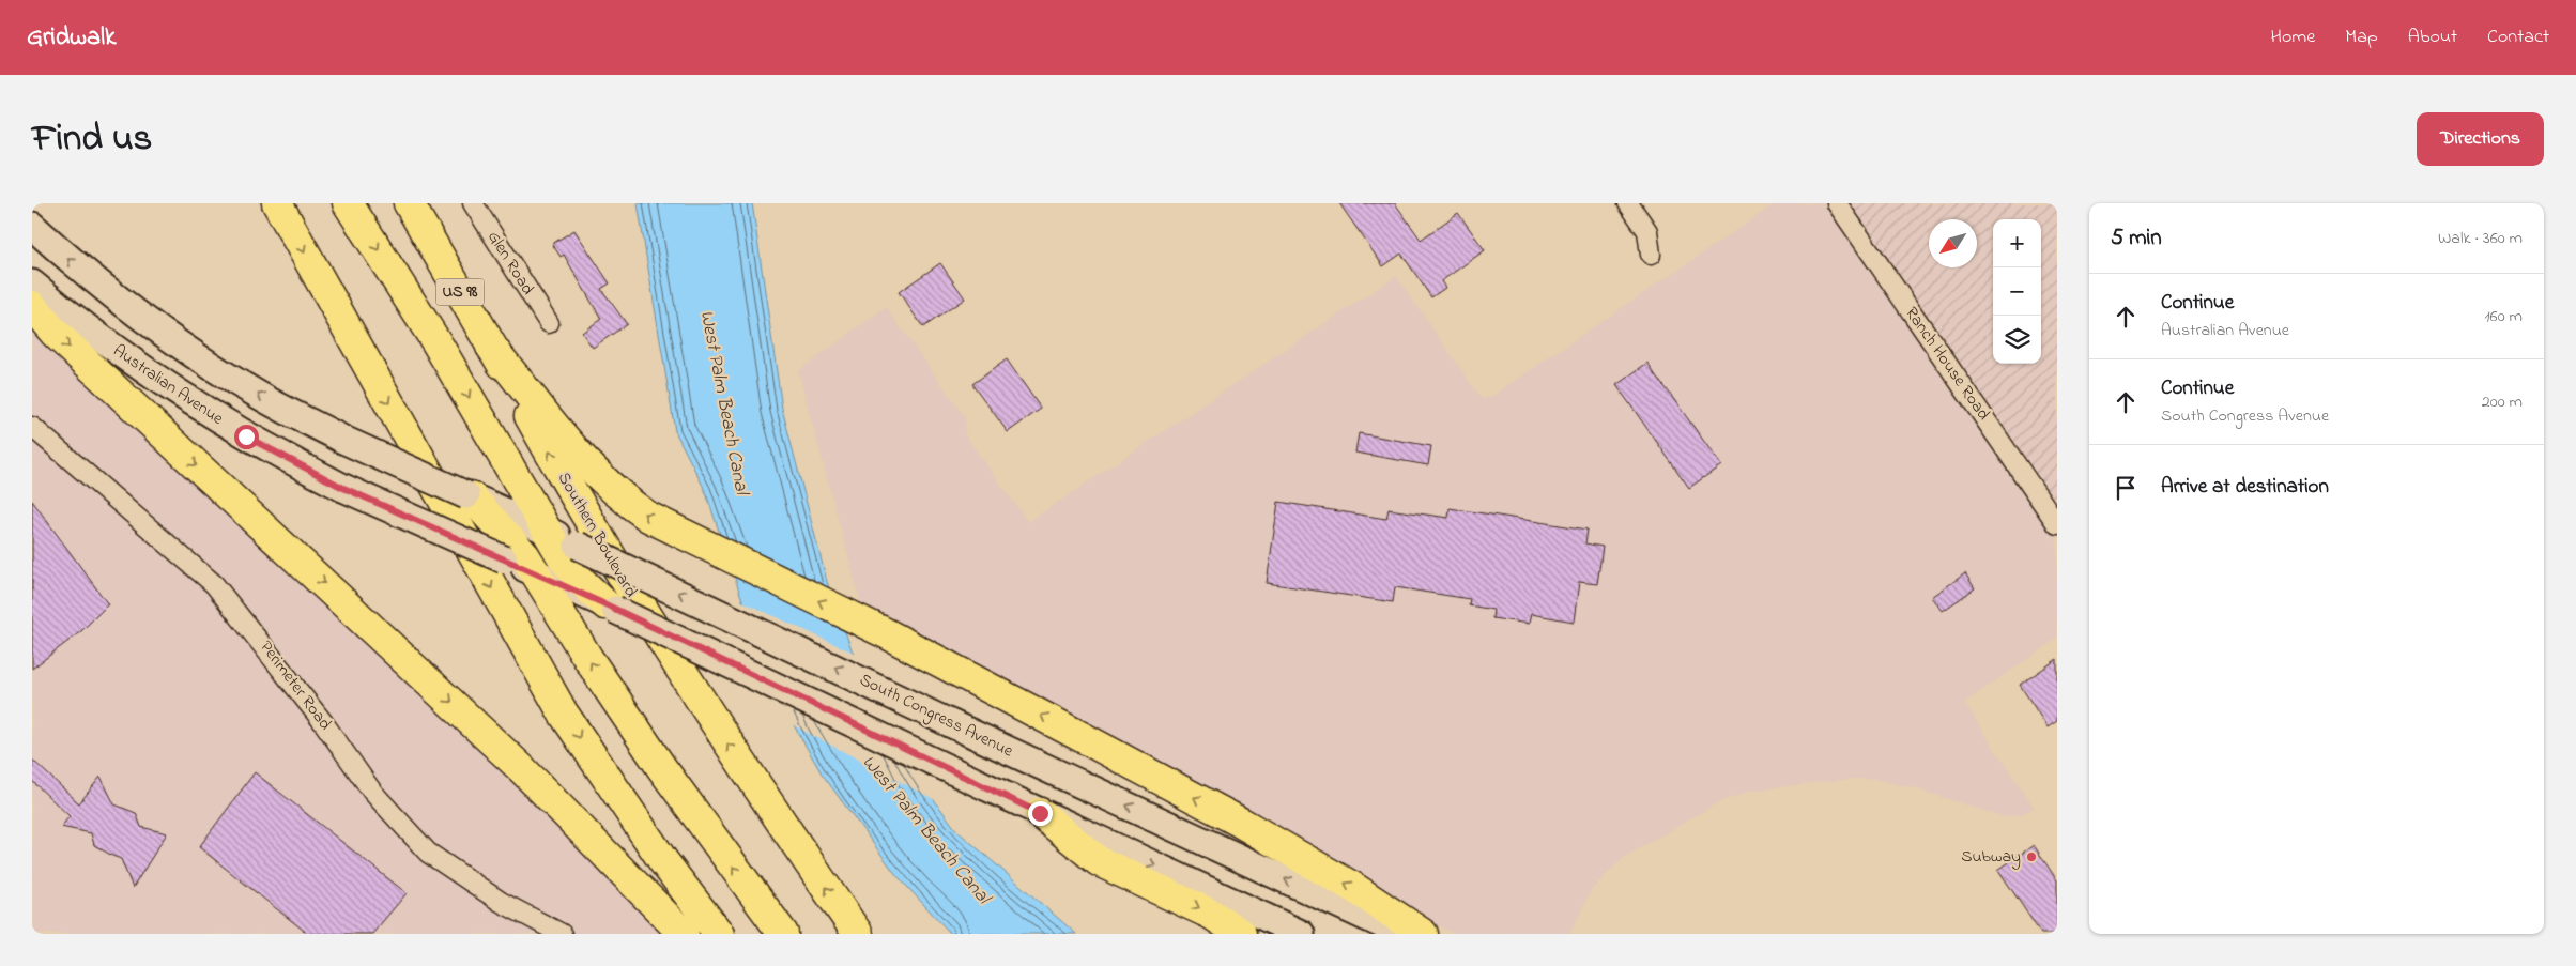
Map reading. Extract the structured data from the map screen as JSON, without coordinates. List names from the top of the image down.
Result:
{
  "streets": {
    "highway": ["US 98", "Southern Boulevard"],
    "main road": ["Australian Avenue", "South Congress Avenue"],
    "street": ["Glen Road", "Ranch House Road", "Perimeter Road"]
  },
  "water": ["West Palm Beach Canal"],
  "places": ["Subway"],
  "north": "bottom left",
  "page": {
    "header": "Gridwalk",
    "nav": [
      "Home",
      "Map",
      "About",
      "Contact"
    ],
    "title": "Find us",
    "buttons": "Directions",
    "heading": ["5 min", "Walk · 360 m"],
    "map_buttons": ["+", "−"],
    "list": [
      ["Continue", "Australian Avenue", "160 m"],
      ["Continue", "South Congress Avenue", "200 m"],
      "Arrive at destination"
    ]
  }
}
